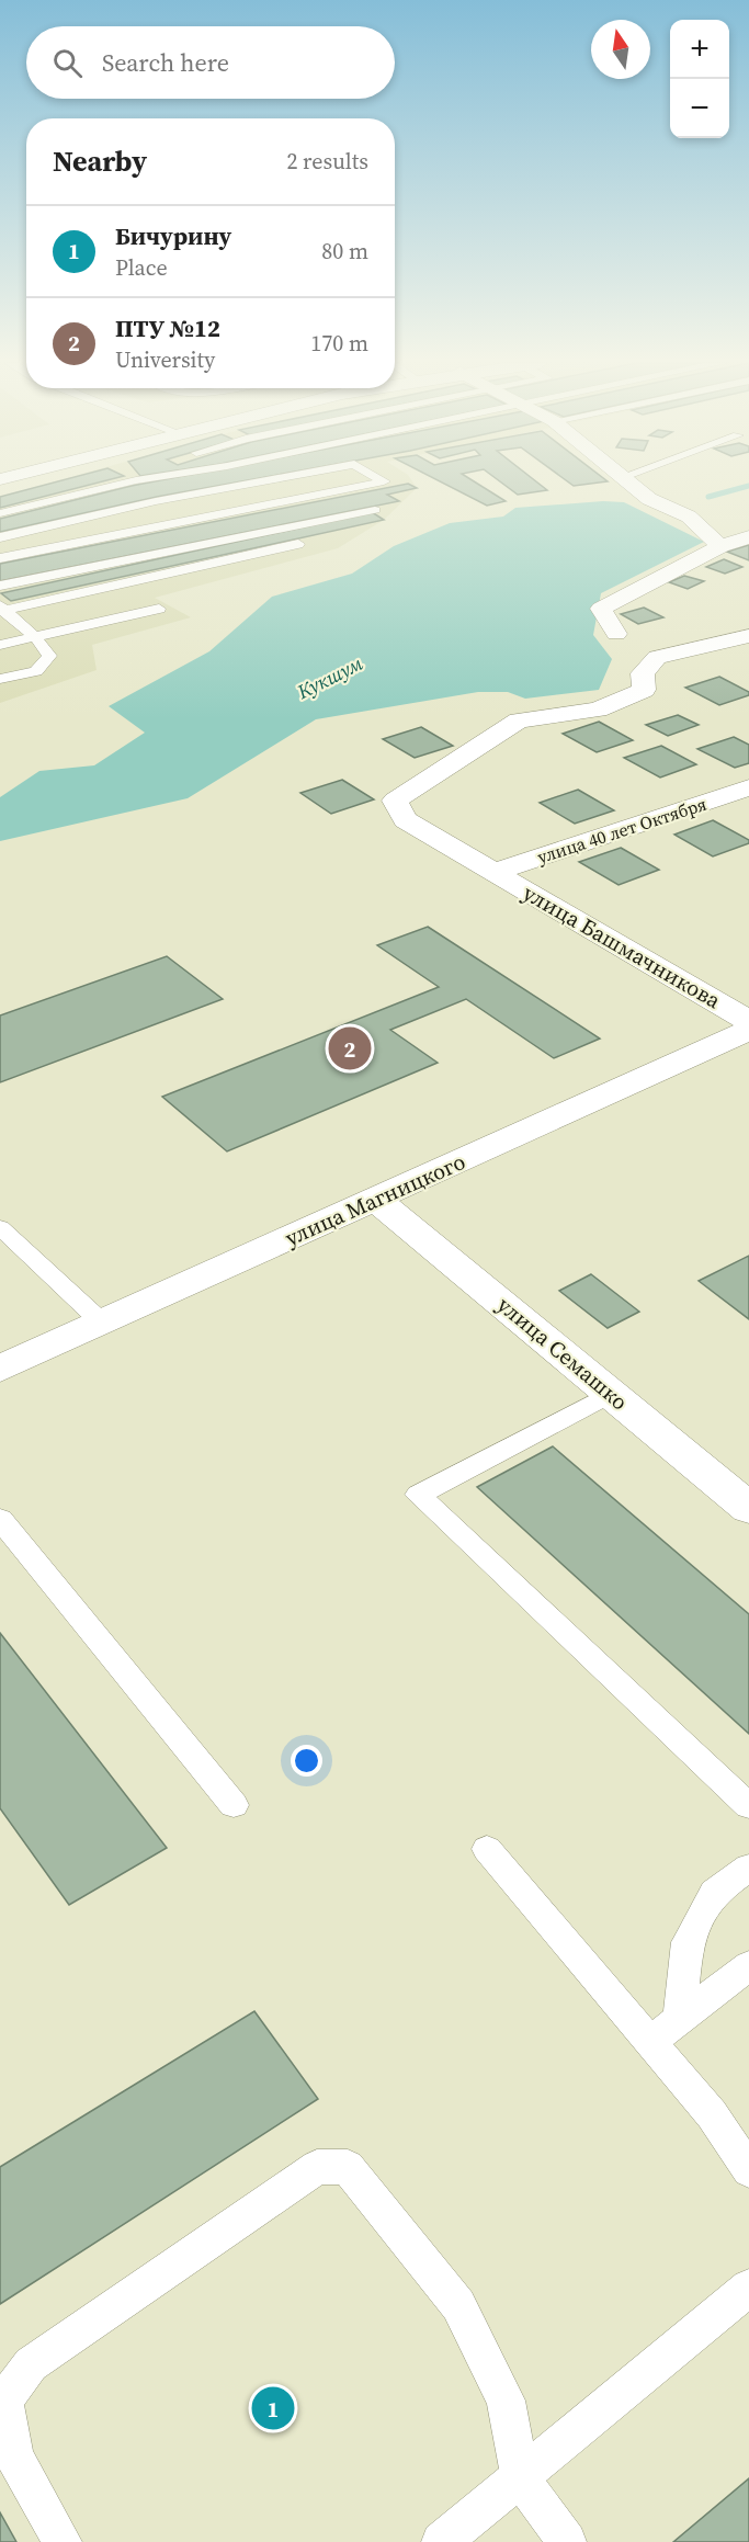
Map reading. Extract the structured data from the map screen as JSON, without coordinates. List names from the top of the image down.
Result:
{
  "streets": {
    "street": [
      "улица 40 лет Октября",
      "улица Башмачникова",
      "улица Магницкого",
      "улица Семашко"
    ]
  },
  "crossings": [
    ["улица 40 лет Октября", "улица Башмачникова"],
    ["улица Магницкого", "улица Семашко"]
  ],
  "water": ["Кукшум"],
  "north": "top",
  "page": {
    "map_buttons": ["+", "−"],
    "search": "Search here",
    "heading": ["Nearby", "2 results"],
    "list": [
      {
        "mark": "1",
        "name": "Бичурину",
        "note": "Place",
        "value": "80 m"
      },
      {
        "mark": "2",
        "name": "ПТУ №12",
        "note": "University",
        "value": "170 m"
      }
    ],
    "pins": ["2", "1"]
  }
}
